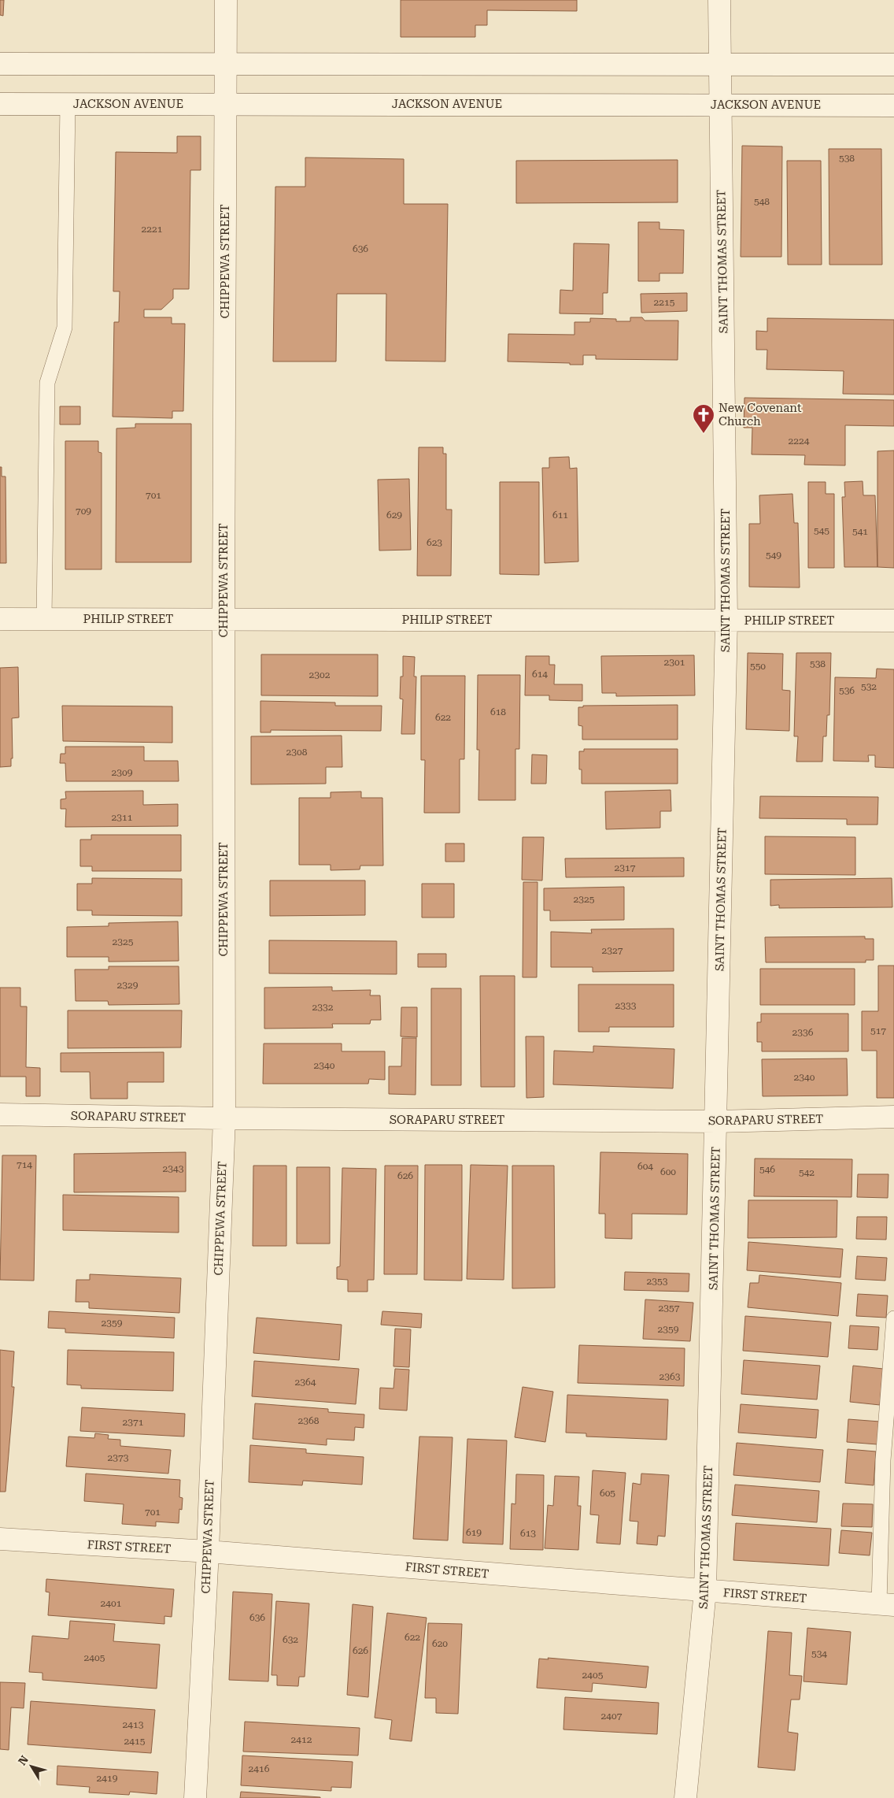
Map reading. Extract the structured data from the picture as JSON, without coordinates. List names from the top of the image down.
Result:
{
  "streets": {
    "street": [
      "JACKSON AVENUE",
      "CHIPPEWA STREET",
      "SAINT THOMAS STREET",
      "PHILIP STREET",
      "SORAPARU STREET",
      "FIRST STREET"
    ]
  },
  "crossings": [
    ["JACKSON AVENUE", "CHIPPEWA STREET"],
    ["JACKSON AVENUE", "SAINT THOMAS STREET"],
    ["CHIPPEWA STREET", "PHILIP STREET"],
    ["CHIPPEWA STREET", "SORAPARU STREET"],
    ["CHIPPEWA STREET", "FIRST STREET"],
    ["SAINT THOMAS STREET", "PHILIP STREET"],
    ["SAINT THOMAS STREET", "SORAPARU STREET"],
    ["SAINT THOMAS STREET", "FIRST STREET"]
  ],
  "places": {
    "church": ["New Covenant Church"]
  },
  "house_numbers": [
    "538",
    "548",
    "2221",
    "636",
    "2215",
    "2224",
    "701",
    "709",
    "629",
    "611",
    "545",
    "541",
    "623",
    "549",
    "2301",
    "538",
    "550",
    "614",
    "2302",
    "532",
    "536",
    "618",
    "622",
    "2308",
    "2309",
    "2311",
    "2317",
    "2325",
    "2325",
    "2327",
    "2329",
    "2333",
    "2332",
    "517",
    "2336",
    "2340",
    "2340",
    "714",
    "604",
    "2343",
    "546",
    "600",
    "542",
    "626",
    "2353",
    "2357",
    "2359",
    "2359",
    "2363",
    "2364",
    "2368",
    "2371",
    "2373",
    "605",
    "701",
    "619",
    "613",
    "2401",
    "636",
    "622",
    "632",
    "620",
    "626",
    "534",
    "2405",
    "2405",
    "2407",
    "2413",
    "2412",
    "2415",
    "2416",
    "2419"
  ],
  "north": "top left"
}
